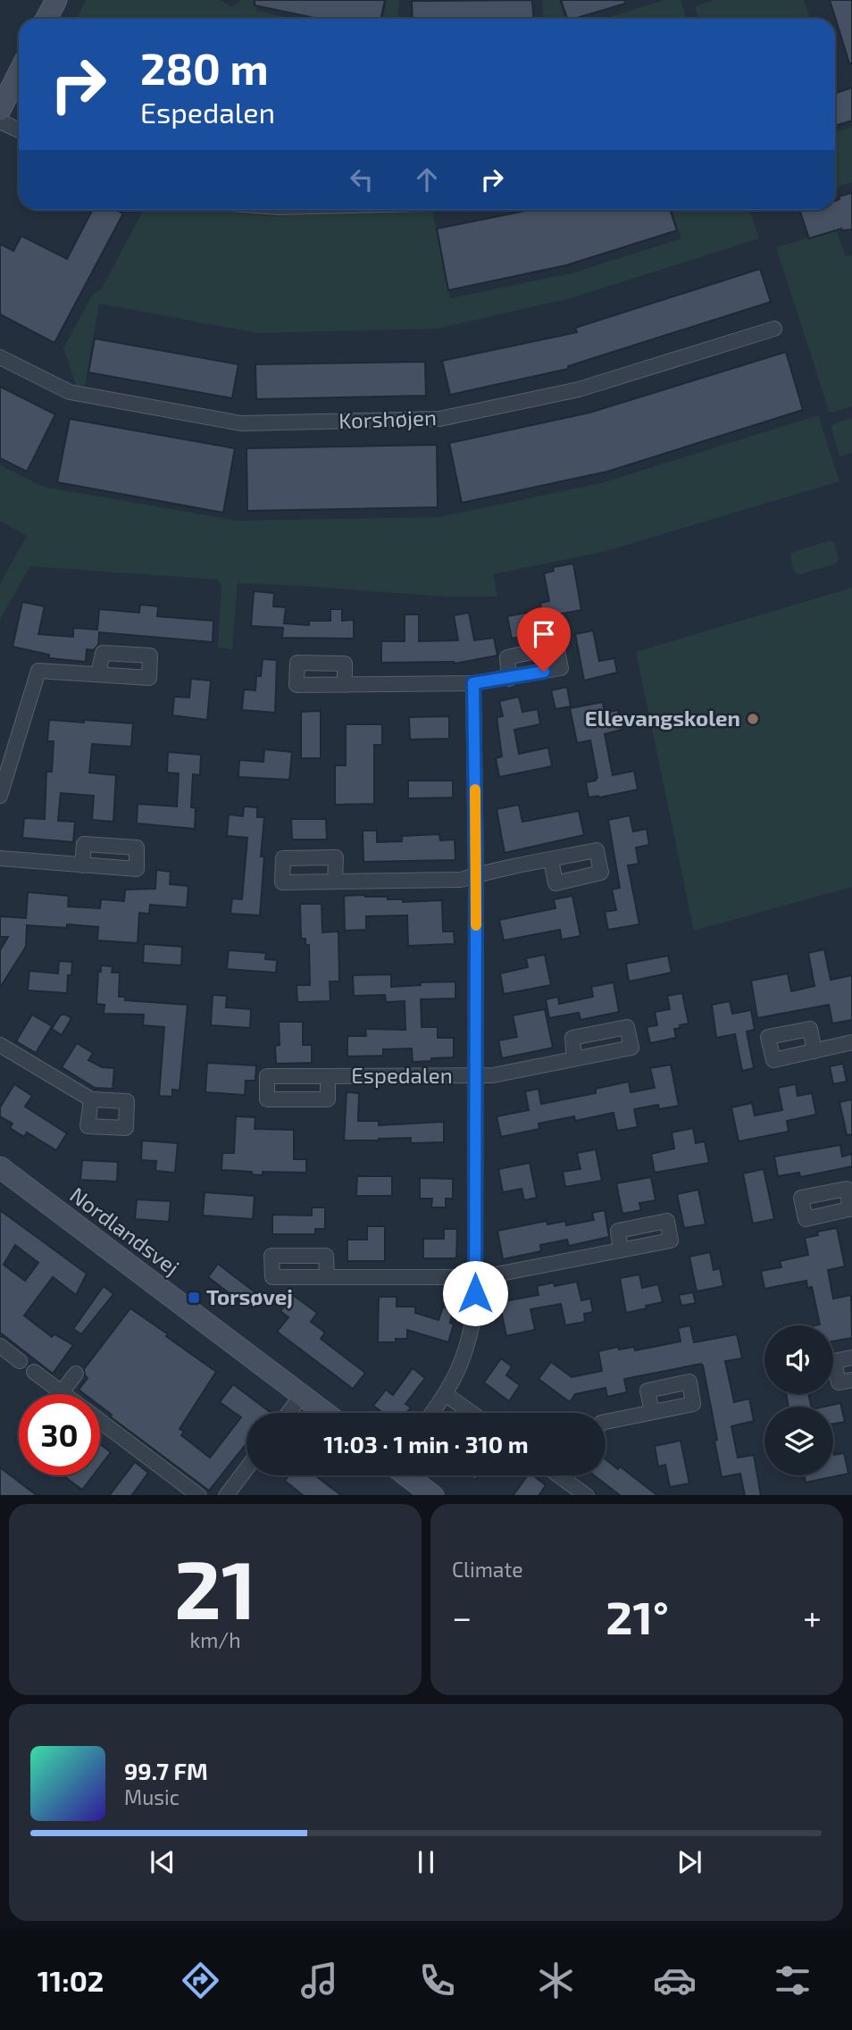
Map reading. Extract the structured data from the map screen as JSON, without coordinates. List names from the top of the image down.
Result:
{
  "streets": {
    "street": ["Korshøjen", "Espedalen", "Nordlandsvej"]
  },
  "places": {
    "other": ["Ellevangskolen"],
    "transit": ["Torsøvej"]
  },
  "page": {
    "turn": ["280 m", "Espedalen"],
    "limit": "30",
    "trip": "11:03 · 1 min · 310 m",
    "tile": [
      ["21", "km/h"],
      "Climate"
    ],
    "heat": ["−", "21°", "+"],
    "song": ["99.7 FM", "Music"],
    "tabs": "11:02"
  }
}
